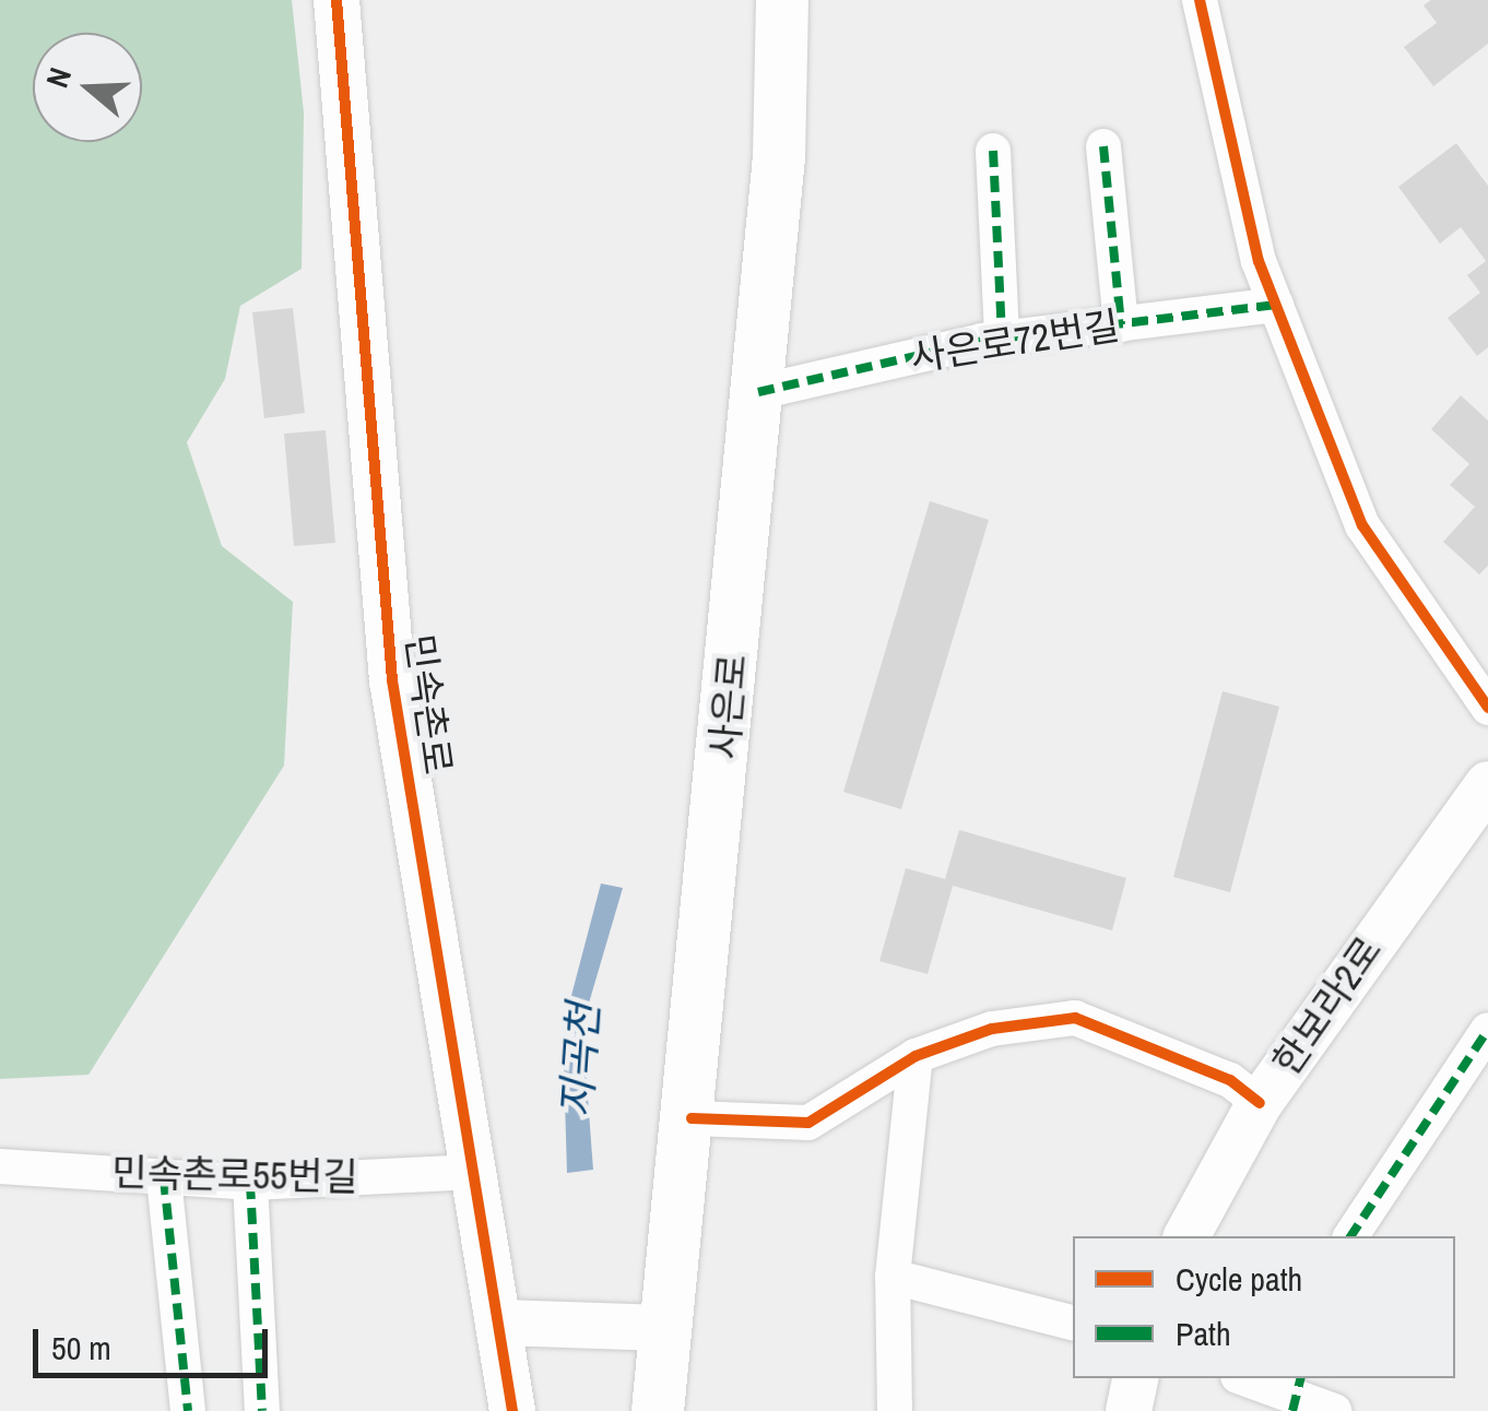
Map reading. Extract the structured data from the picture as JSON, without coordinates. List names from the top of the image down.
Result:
{
  "streets": {
    "main road": ["사은로"],
    "street": [
      "사은로72번길",
      "민속촌로",
      "한보라2로",
      "민속촌로55번길"
    ]
  },
  "crossings": [
    ["사은로72번길", "사은로"],
    ["민속촌로", "민속촌로55번길"]
  ],
  "water": ["지곡천"],
  "legend": ["Cycle path", "Path"],
  "scale_bar": "50 m",
  "north": "left"
}
